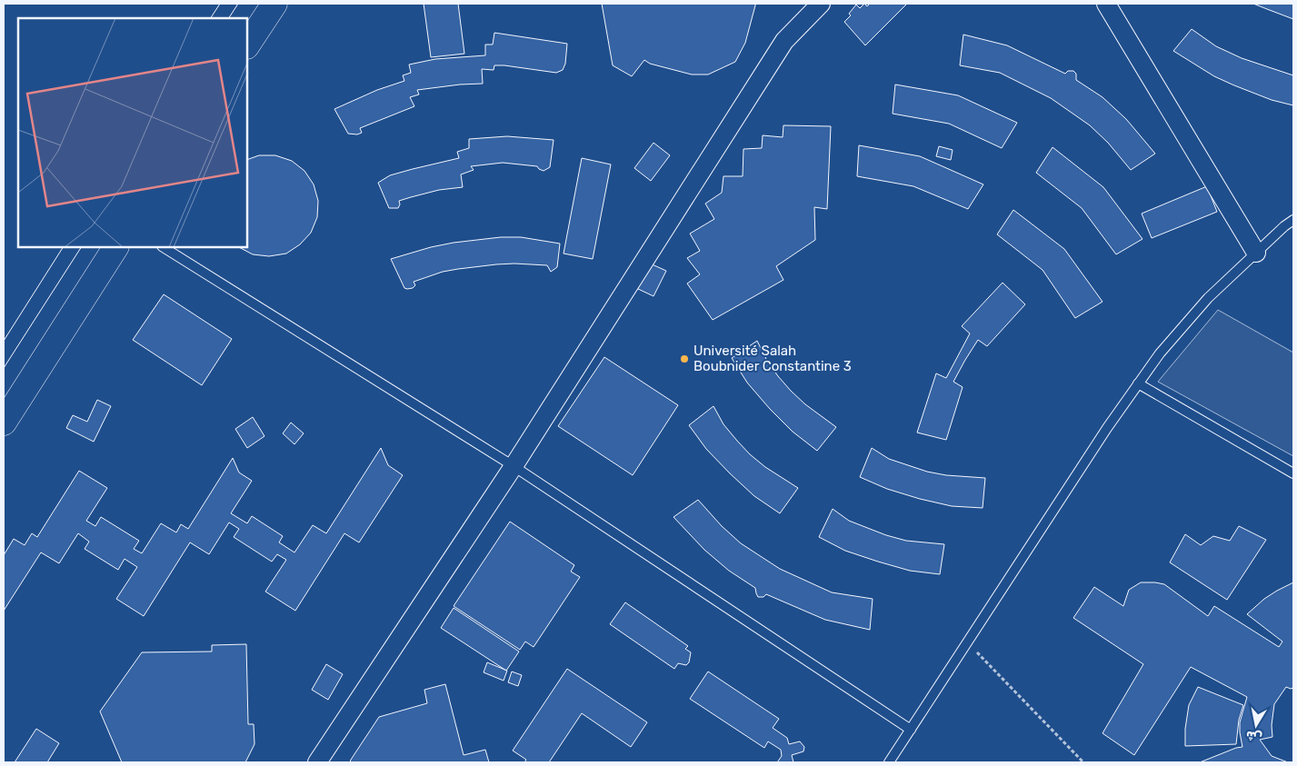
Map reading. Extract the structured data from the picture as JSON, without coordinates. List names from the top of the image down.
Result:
{
  "places": ["Université Salah Boubnider Constantine 3"],
  "north": "bottom"
}
